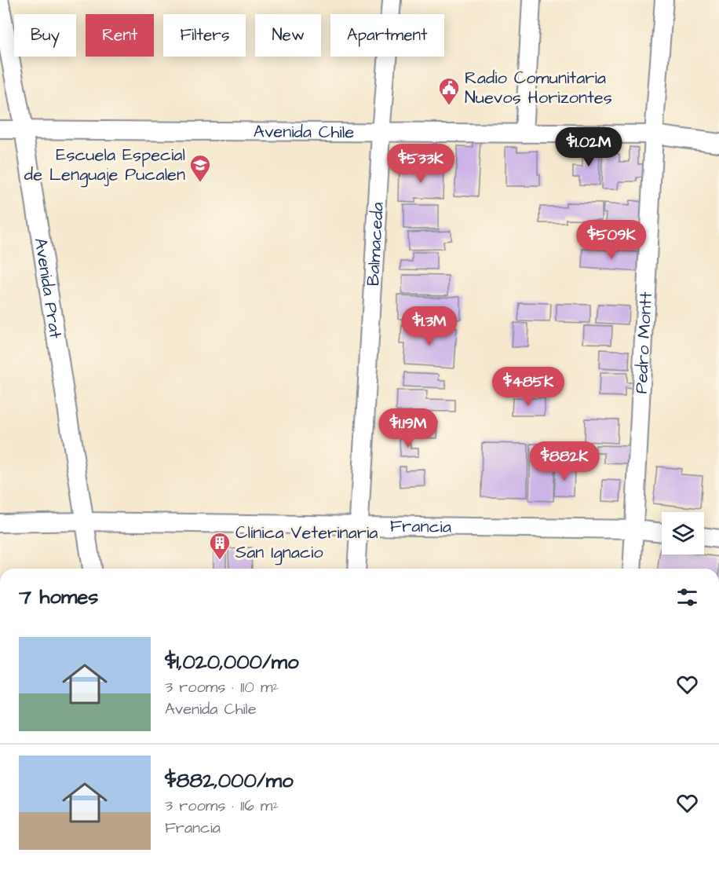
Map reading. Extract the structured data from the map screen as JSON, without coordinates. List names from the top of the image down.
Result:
{
  "streets": {
    "street": [
      "Avenida Chile",
      "Balmaceda",
      "Avenida Prat",
      "Pedro Montt",
      "Francia"
    ]
  },
  "crossings": [
    ["Avenida Chile", "Balmaceda"],
    ["Avenida Chile", "Avenida Prat"],
    ["Avenida Chile", "Pedro Montt"],
    ["Balmaceda", "Francia"],
    ["Avenida Prat", "Francia"],
    ["Pedro Montt", "Francia"]
  ],
  "places": {
    "public building": ["Radio Comunitaria Nuevos Horizontes"],
    "school or university": ["Escuela Especial de Lenguaje Pucalen"],
    "building": ["Clínica Veterinaria San Ignacio"]
  },
  "page": {
    "chip": [
      "Buy",
      "Rent",
      "Filters",
      "New",
      "Apartment"
    ],
    "price": [
      "$1.02M",
      "$533K",
      "$509K",
      "$1.3M",
      "$485K",
      "$1.19M",
      "$882K"
    ],
    "heading": "7 homes",
    "list": [
      {
        "name": "$1,020,000/mo",
        "note": "3 rooms · 110 m² · Avenida Chile"
      },
      {
        "name": "$882,000/mo",
        "note": "3 rooms · 116 m² · Francia"
      }
    ]
  }
}
